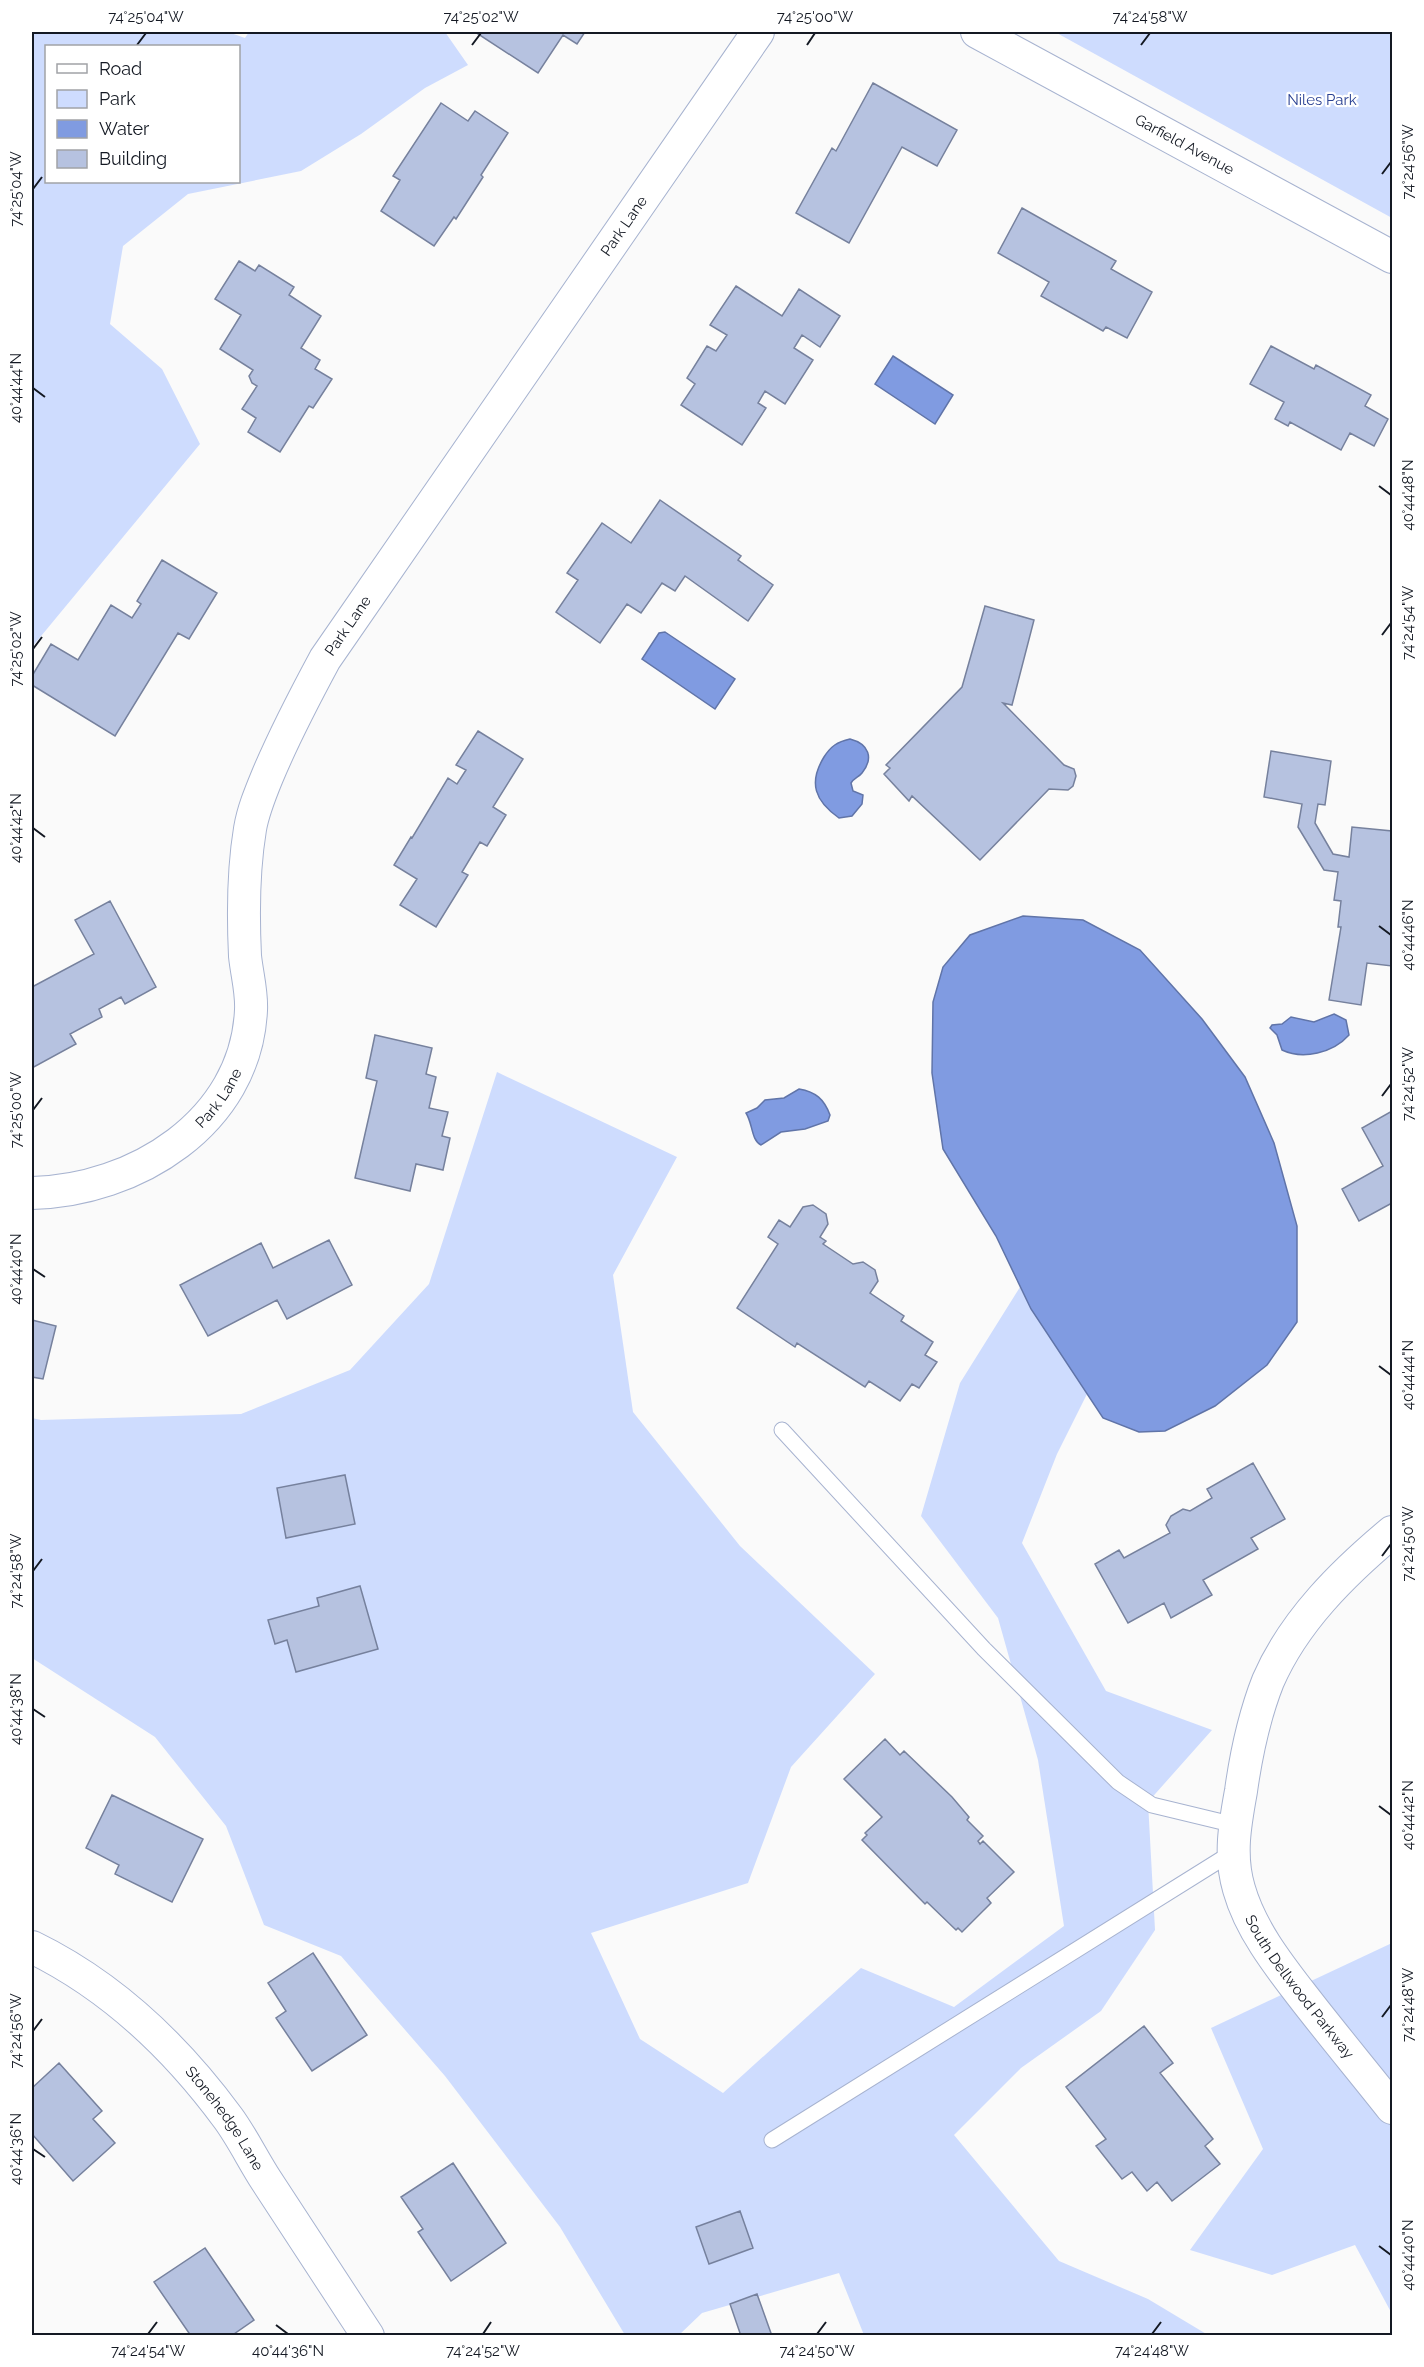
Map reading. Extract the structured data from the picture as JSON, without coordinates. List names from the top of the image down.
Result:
{
  "streets": {
    "street": [
      "Garfield Avenue",
      "Park Lane",
      "South Dellwood Parkway",
      "Stonehedge Lane"
    ]
  },
  "parks": ["Niles Park"],
  "legend": [
    "Road",
    "Park",
    "Water",
    "Building"
  ],
  "coordinates": [
    "74°25'04\"W",
    "74°25'02\"W",
    "74°25'00\"W",
    "74°24'58\"W",
    "74°24'56\"W",
    "40°44'44\"N",
    "40°44'48\"N",
    "74°24'54\"W",
    "40°44'42\"N",
    "40°44'46\"N",
    "74°24'52\"W",
    "40°44'40\"N",
    "74°24'50\"W",
    "40°44'38\"N",
    "74°24'48\"W",
    "40°44'36\"N"
  ]
}
